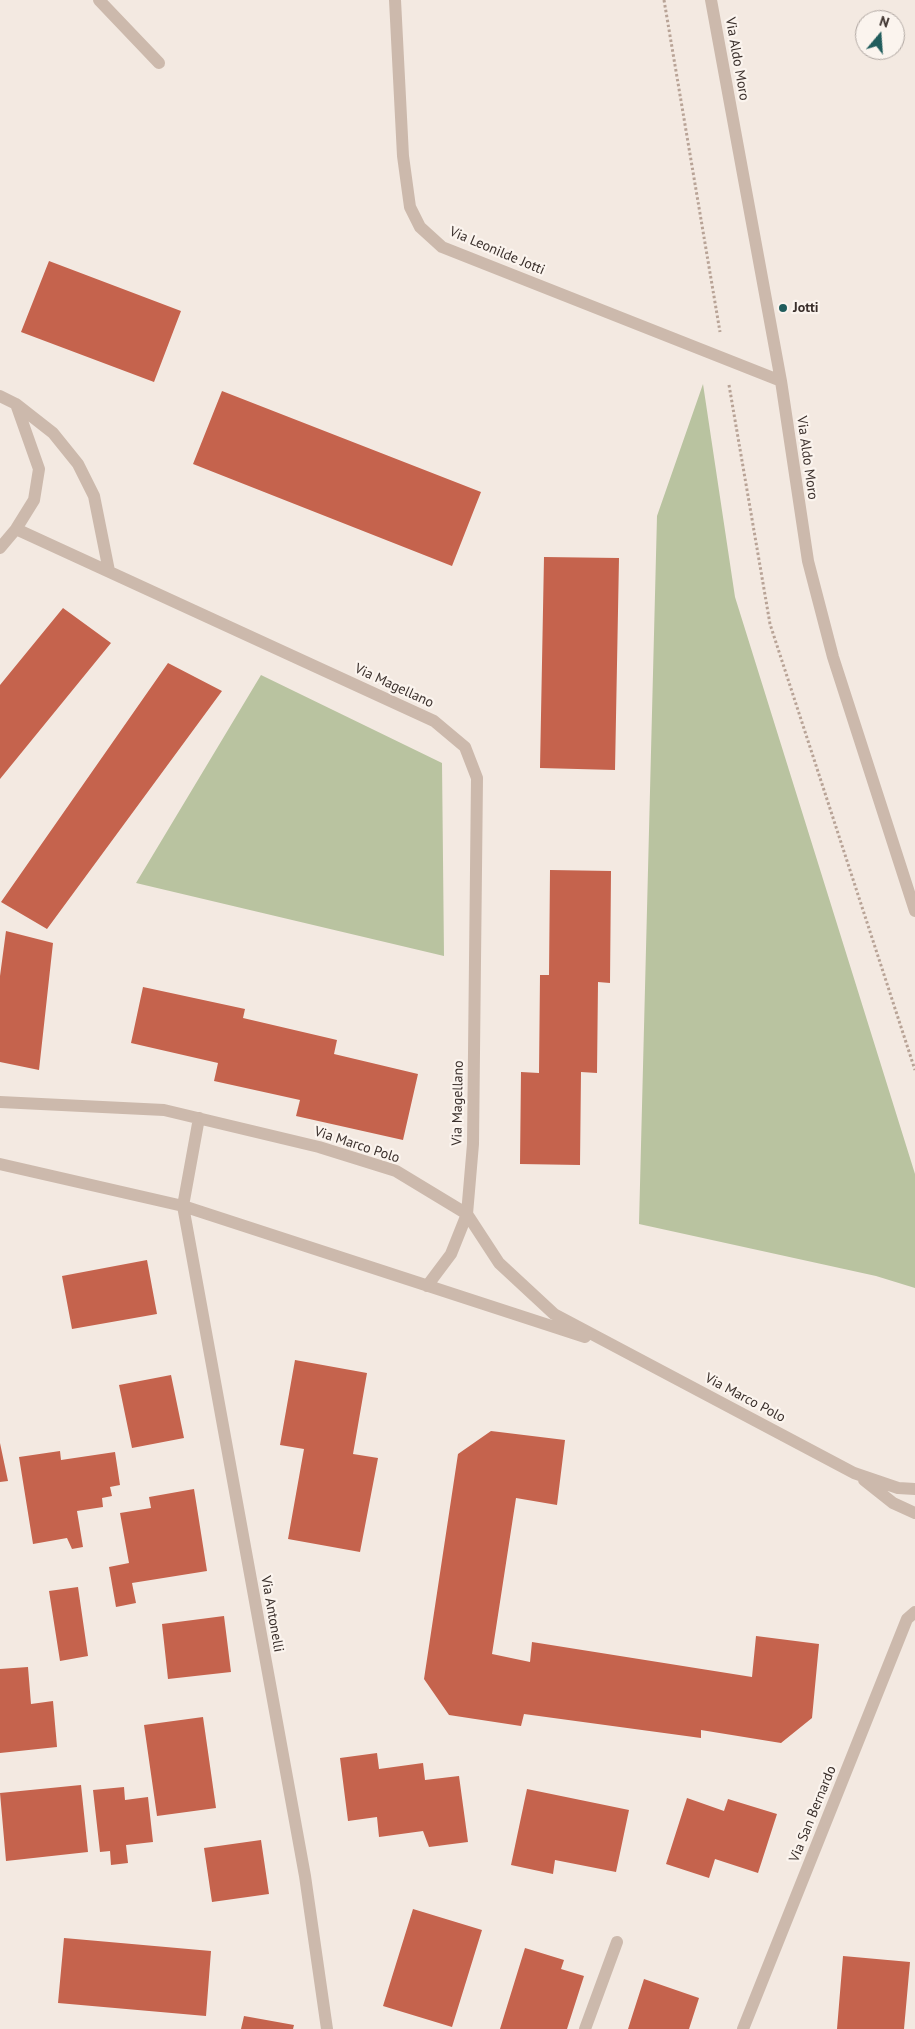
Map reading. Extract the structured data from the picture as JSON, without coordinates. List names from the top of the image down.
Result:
{
  "streets": {
    "street": [
      "Via Aldo Moro",
      "Via Leonilde Jotti",
      "Via Magellano",
      "Via Marco Polo",
      "Via Antonelli",
      "Via San Bernardo"
    ]
  },
  "crossings": [
    ["Via Aldo Moro", "Via Leonilde Jotti"],
    ["Via Magellano", "Via Marco Polo"],
    ["Via Marco Polo", "Via Antonelli"]
  ],
  "places": ["Jotti"],
  "north": "top"
}
